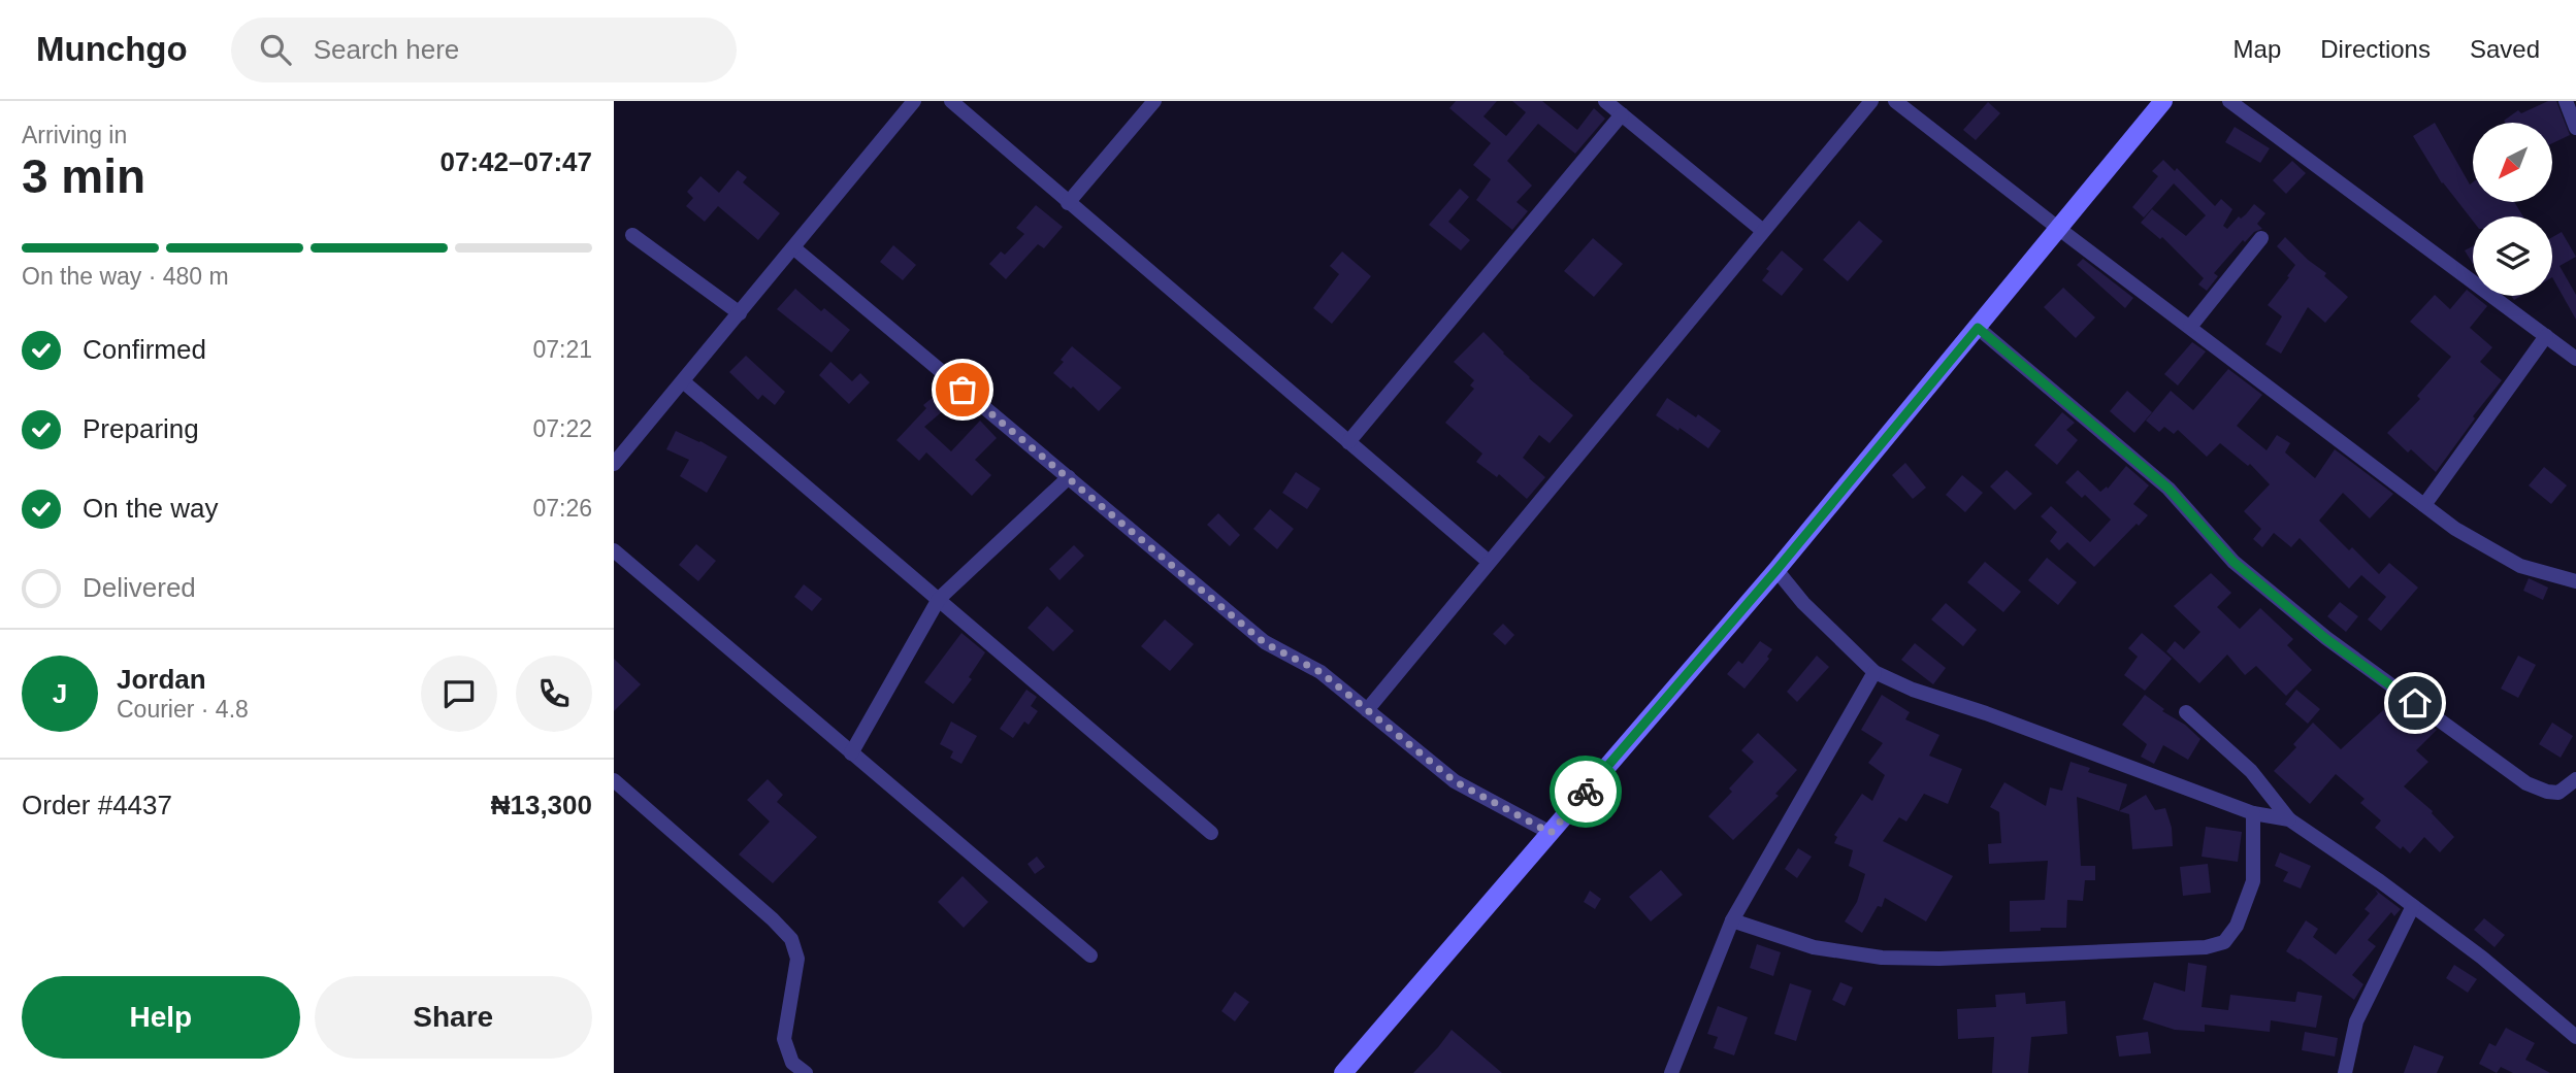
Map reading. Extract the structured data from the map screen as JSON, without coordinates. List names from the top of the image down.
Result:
{
  "north": "bottom left",
  "page": {
    "header": "Munchgo",
    "search": "Search here",
    "nav": ["Map", "Directions", "Saved"],
    "heading": ["3 min", "Arriving in", "07:42–07:47"],
    "panel": [
      "Jordan",
      "Courier · 4.8",
      "Order #4437",
      "₦13,300"
    ],
    "bar": "On the way · 480 m",
    "list": [
      ["Confirmed", "07:21"],
      ["Preparing", "07:22"],
      ["On the way", "07:26"],
      "Delivered"
    ],
    "round": "J",
    "buttons": ["Help", "Share"]
  }
}
